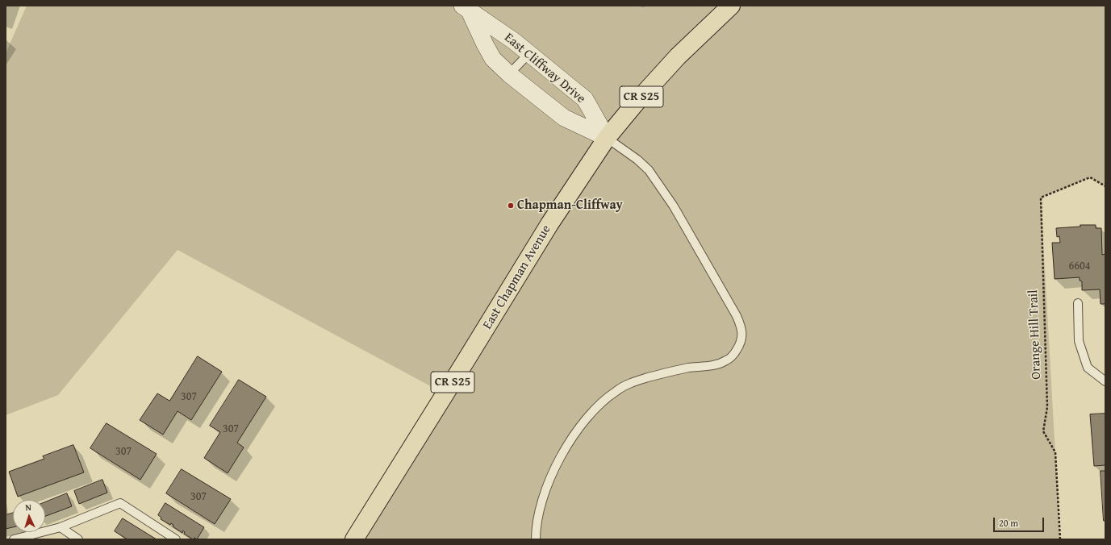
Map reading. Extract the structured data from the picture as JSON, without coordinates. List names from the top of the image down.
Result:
{
  "streets": {
    "main road": ["CR S25", "East Chapman Avenue"],
    "street": ["East Cliffway Drive"],
    "path": ["Orange Hill Trail"]
  },
  "crossings": [
    ["East Cliffway Drive", "East Chapman Avenue"]
  ],
  "places": ["Chapman-Cliffway"],
  "house_numbers": [
    "6604",
    "307",
    "307",
    "307",
    "307"
  ],
  "scale_bar": "20 m",
  "north": "top"
}
